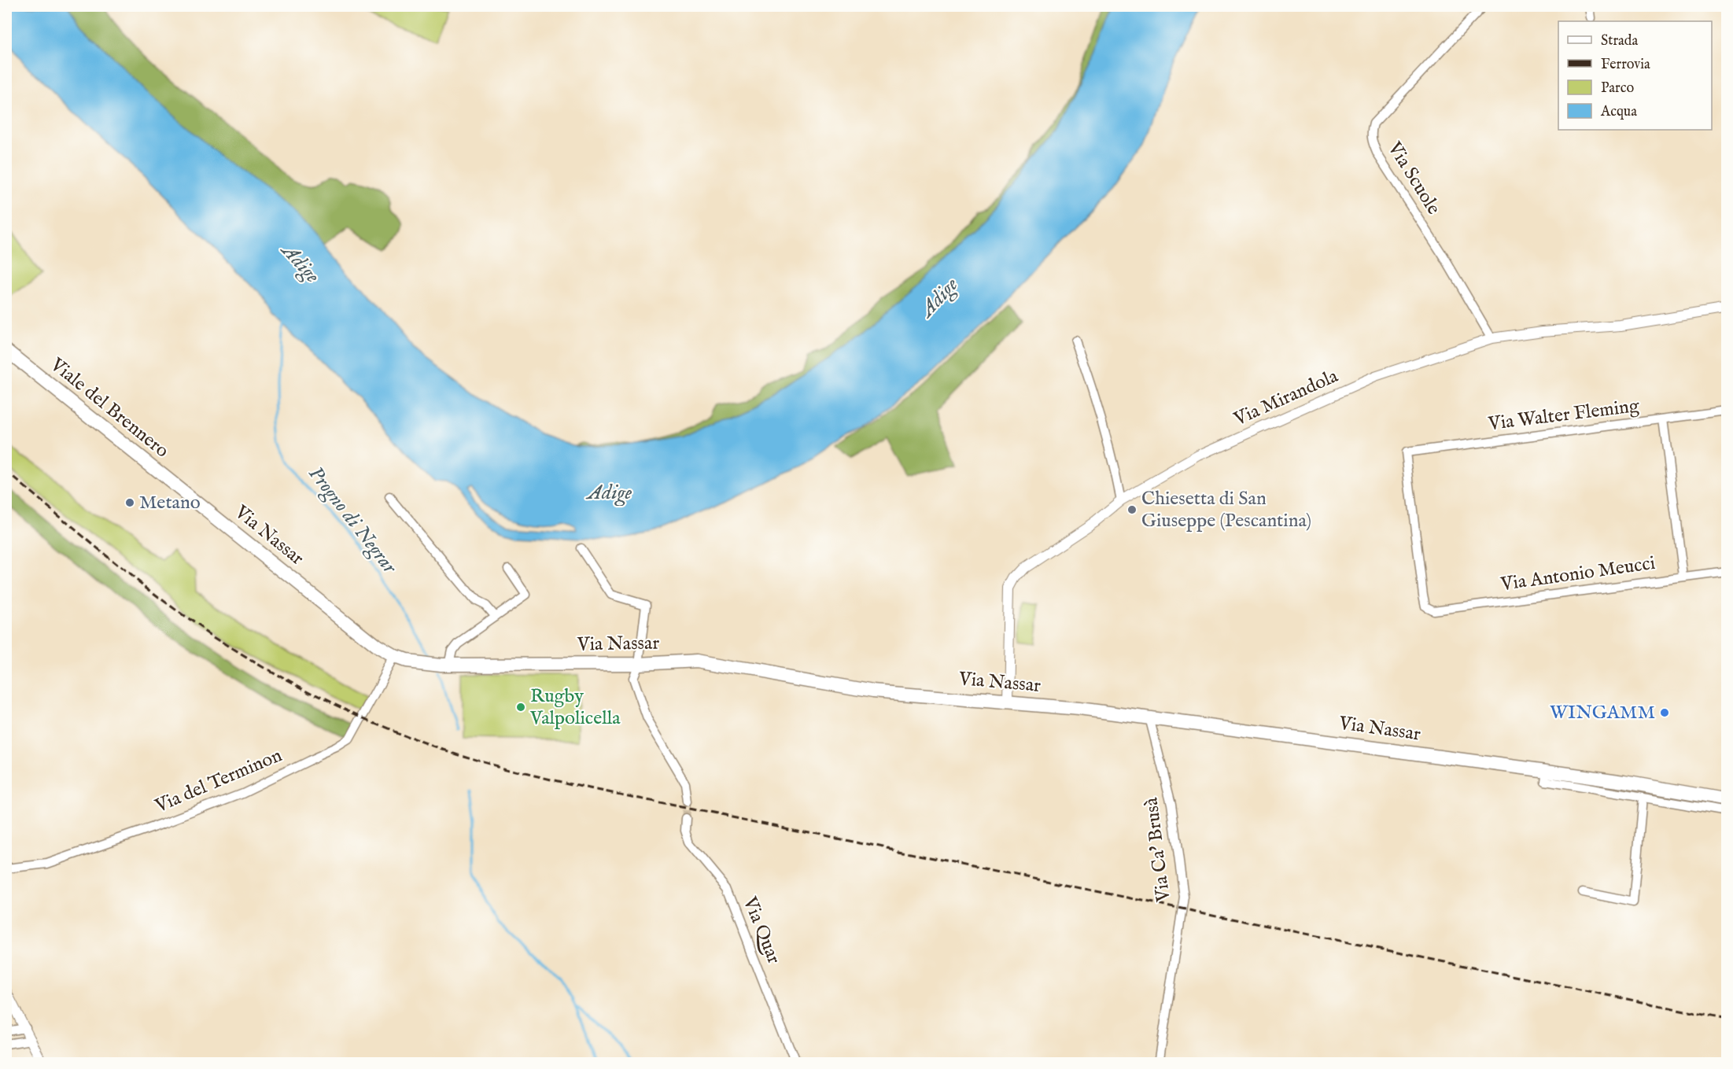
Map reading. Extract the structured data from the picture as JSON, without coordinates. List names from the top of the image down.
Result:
{
  "streets": {
    "main road": ["Viale del Brennero", "Via Nassar"],
    "street": [
      "Via Scuole",
      "Via Mirandola",
      "Via Walter Fleming",
      "Via Antonio Meucci",
      "Via del Terminon",
      "Via Ca' Brusà",
      "Via Quar"
    ]
  },
  "crossings": [
    ["Via Scuole", "Via Mirandola"],
    ["Via Mirandola", "Via Nassar"],
    ["Viale del Brennero", "Via Nassar"],
    ["Via Walter Fleming", "Via Antonio Meucci"],
    ["Via Nassar", "Via del Terminon"],
    ["Via Nassar", "Via Ca' Brusà"]
  ],
  "water": ["Adige", "Progno di Negrar"],
  "places": [
    "Metano",
    "Chiesetta di San Giuseppe (Pescantina)",
    "Rugby Valpolicella",
    "WINGAMM"
  ],
  "legend": [
    "Strada",
    "Ferrovia",
    "Parco",
    "Acqua"
  ]
}
